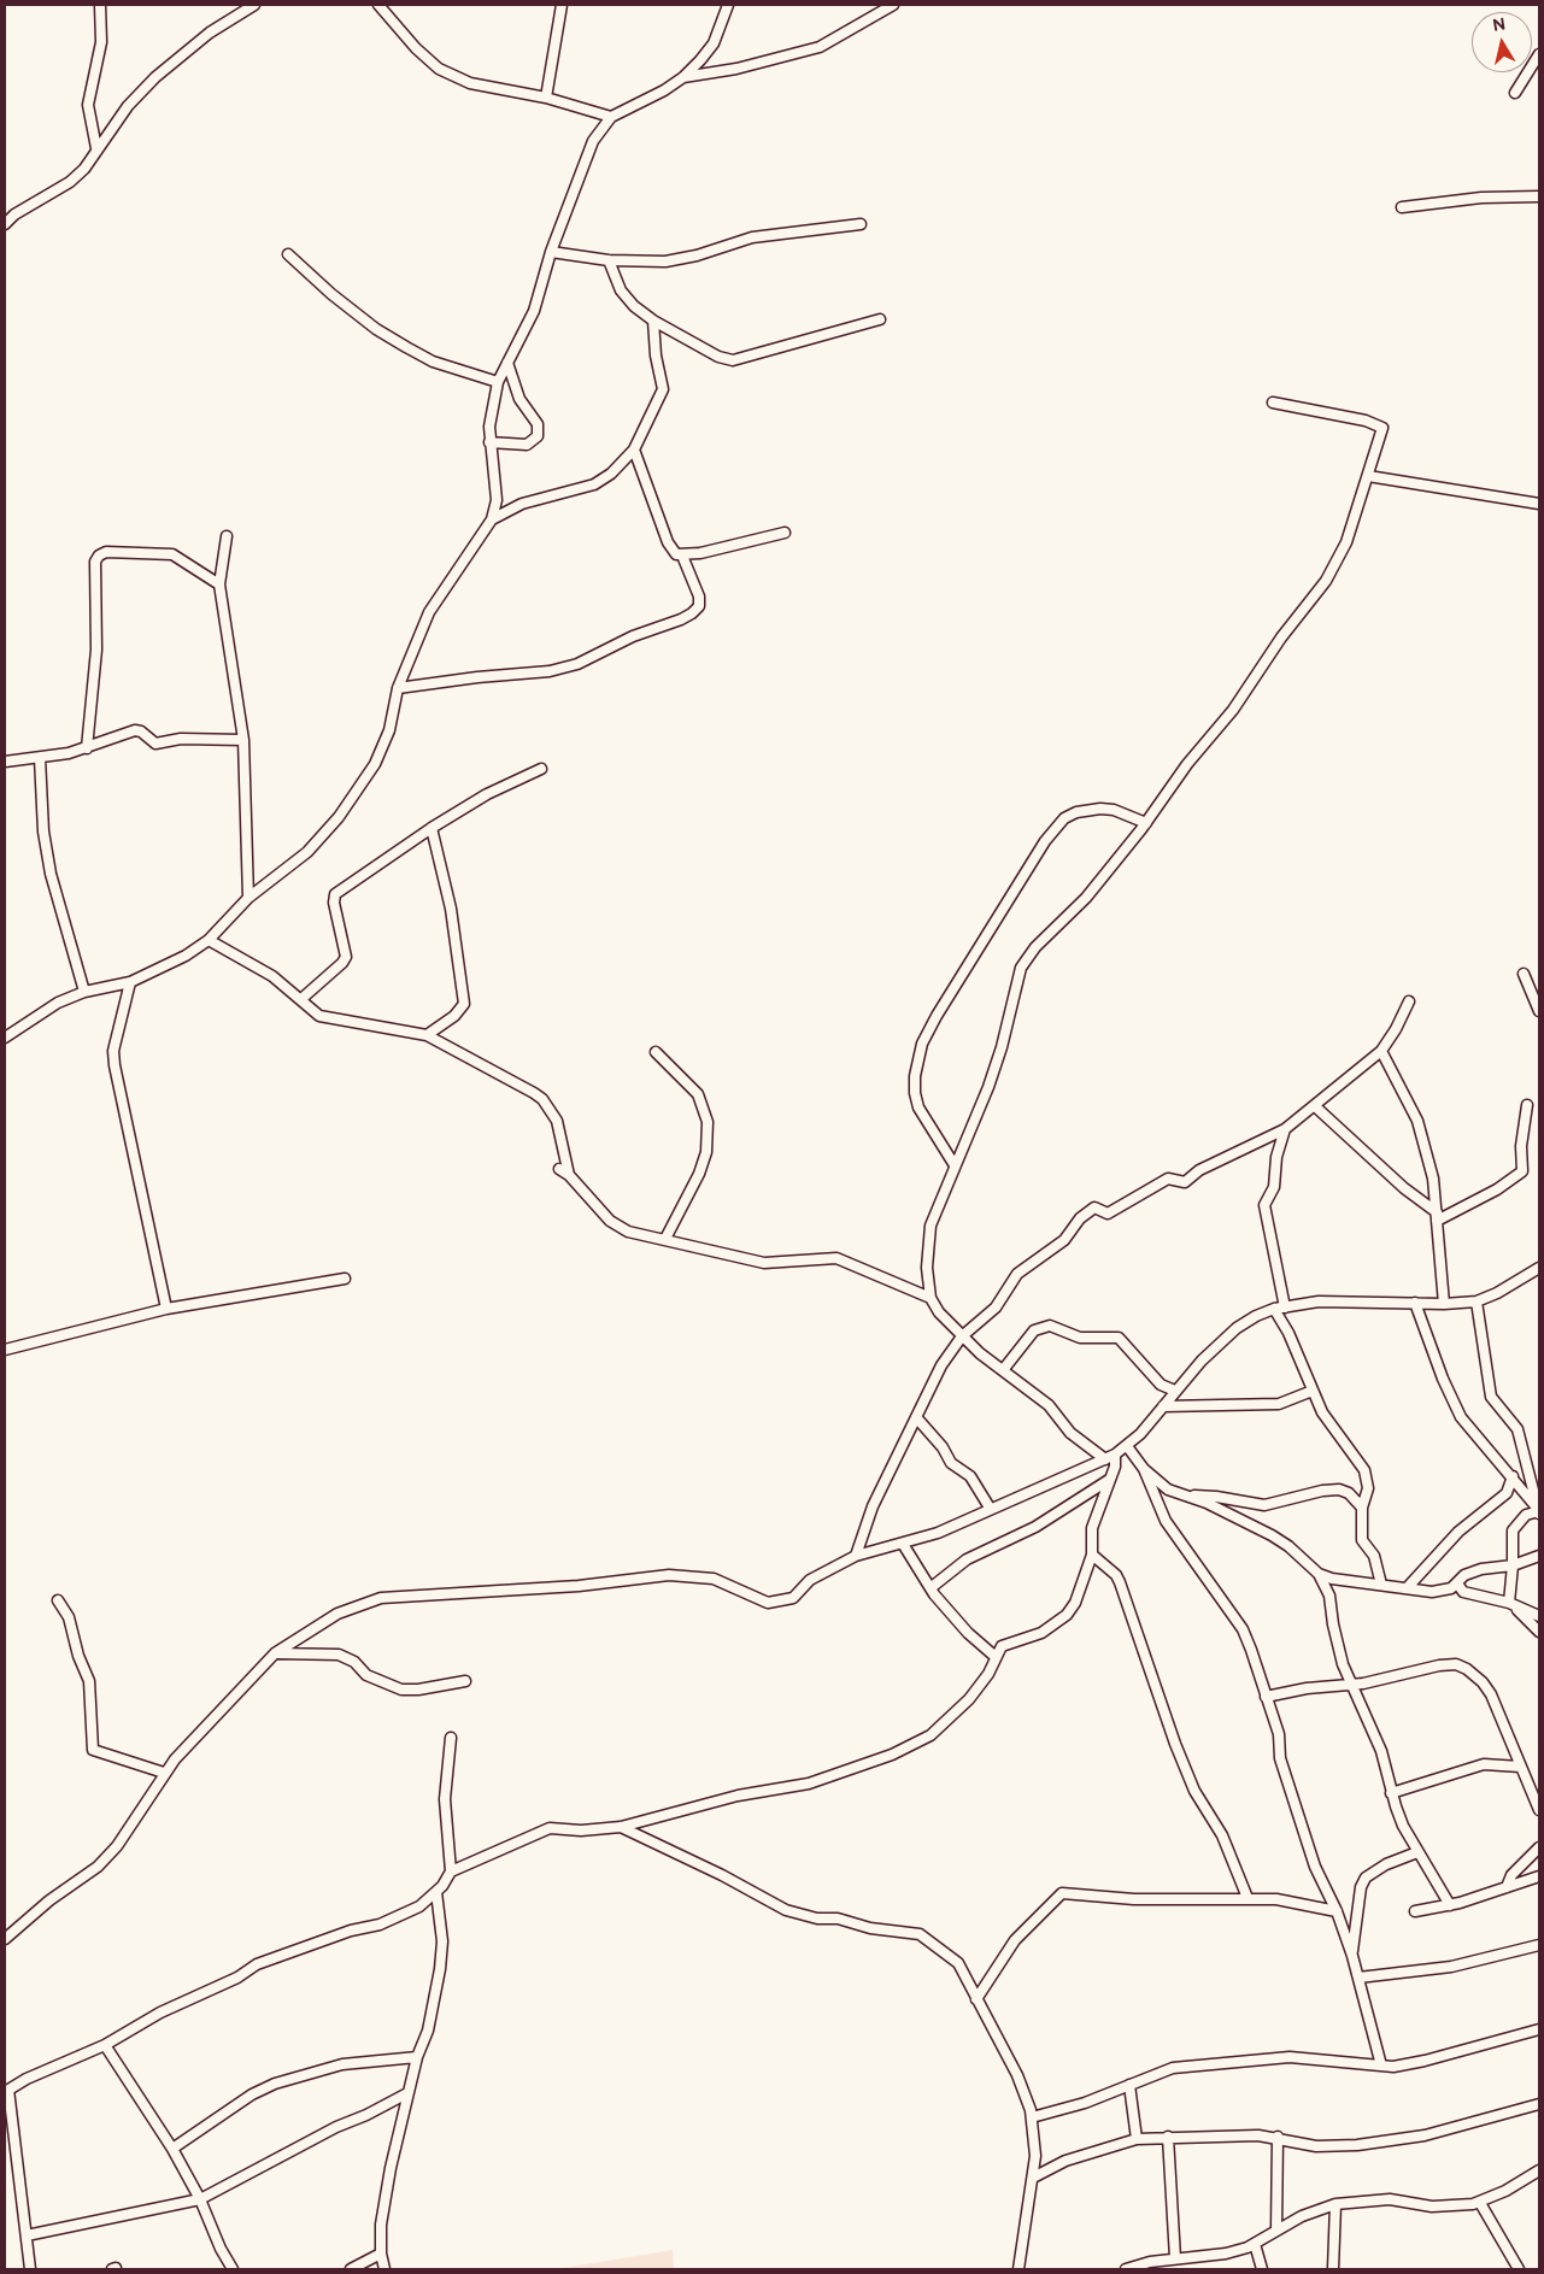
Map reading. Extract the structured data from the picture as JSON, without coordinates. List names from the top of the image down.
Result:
{
  "north": "top"
}
